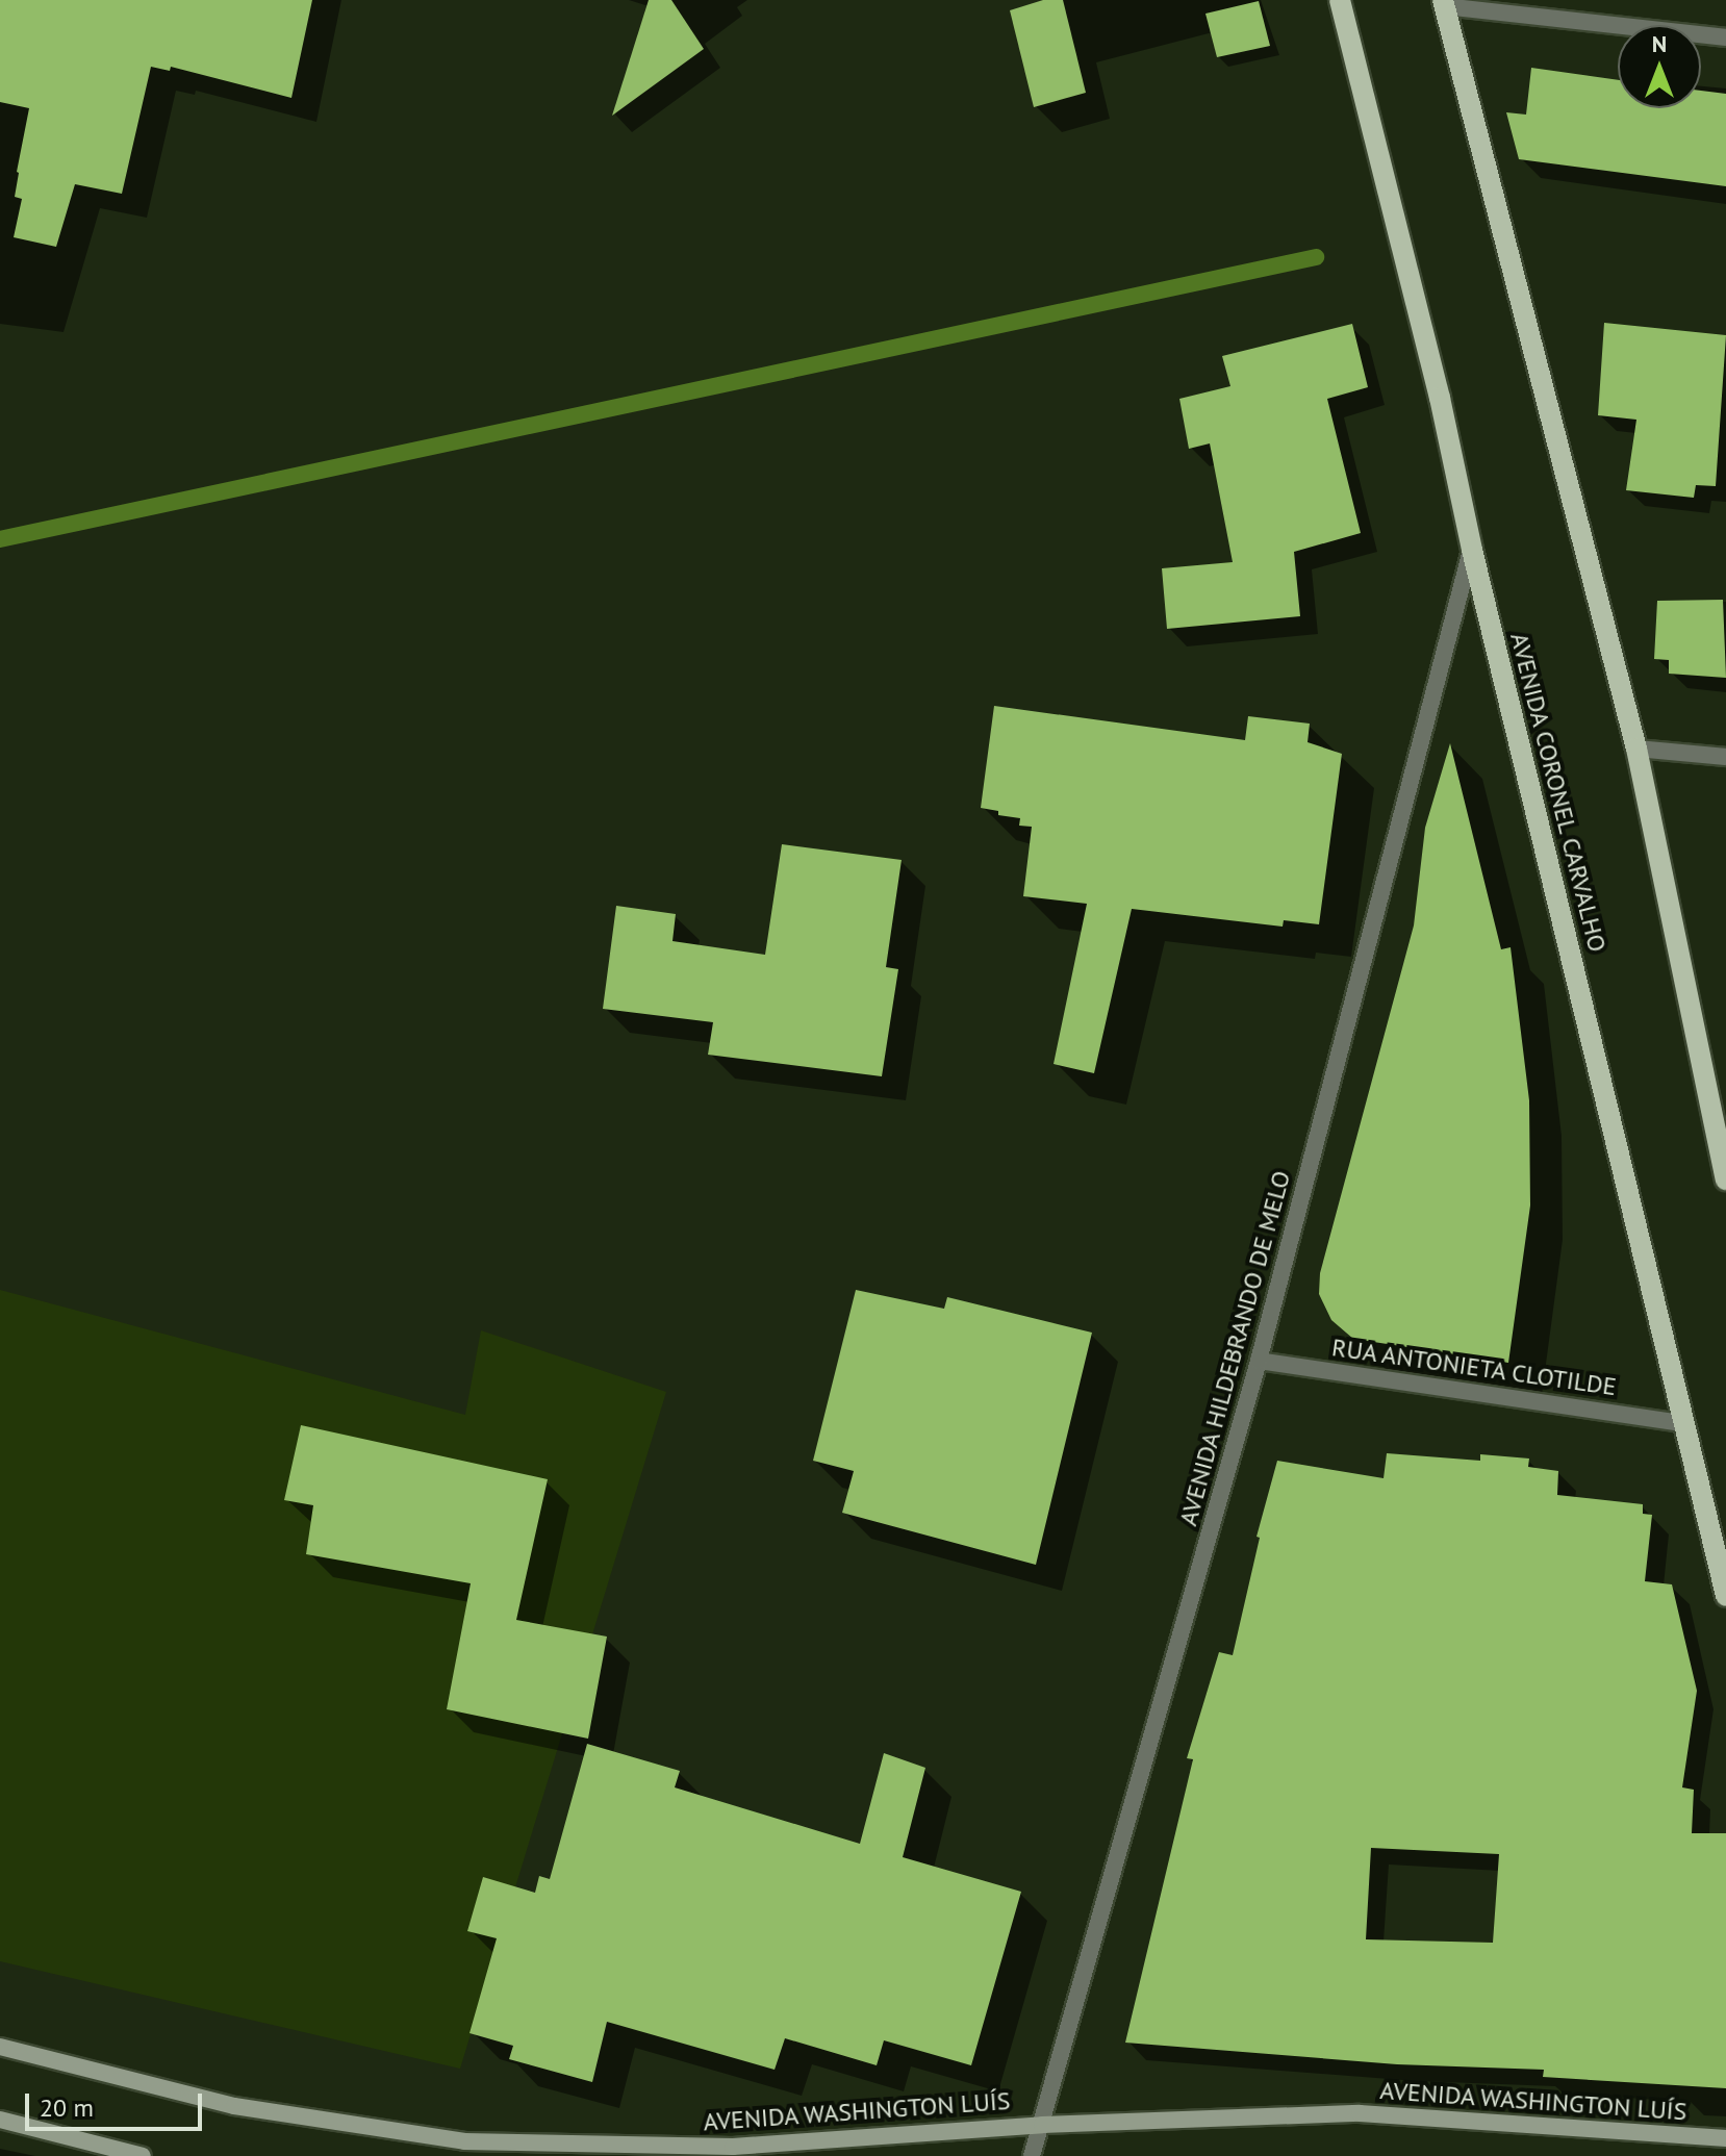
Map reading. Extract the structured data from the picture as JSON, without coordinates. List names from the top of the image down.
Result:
{
  "streets": {
    "main road": ["AVENIDA CORONEL CARVALHO"],
    "street": ["AVENIDA HILDEBRANDO DE MELO", "RUA ANTONIETA CLOTILDE", "AVENIDA WASHINGTON LUÍS"]
  },
  "crossings": [
    ["AVENIDA CORONEL CARVALHO", "AVENIDA HILDEBRANDO DE MELO"],
    ["AVENIDA CORONEL CARVALHO", "RUA ANTONIETA CLOTILDE"],
    ["AVENIDA HILDEBRANDO DE MELO", "RUA ANTONIETA CLOTILDE"],
    ["AVENIDA HILDEBRANDO DE MELO", "AVENIDA WASHINGTON LUÍS"]
  ],
  "scale_bar": "20 m",
  "north": "top"
}
